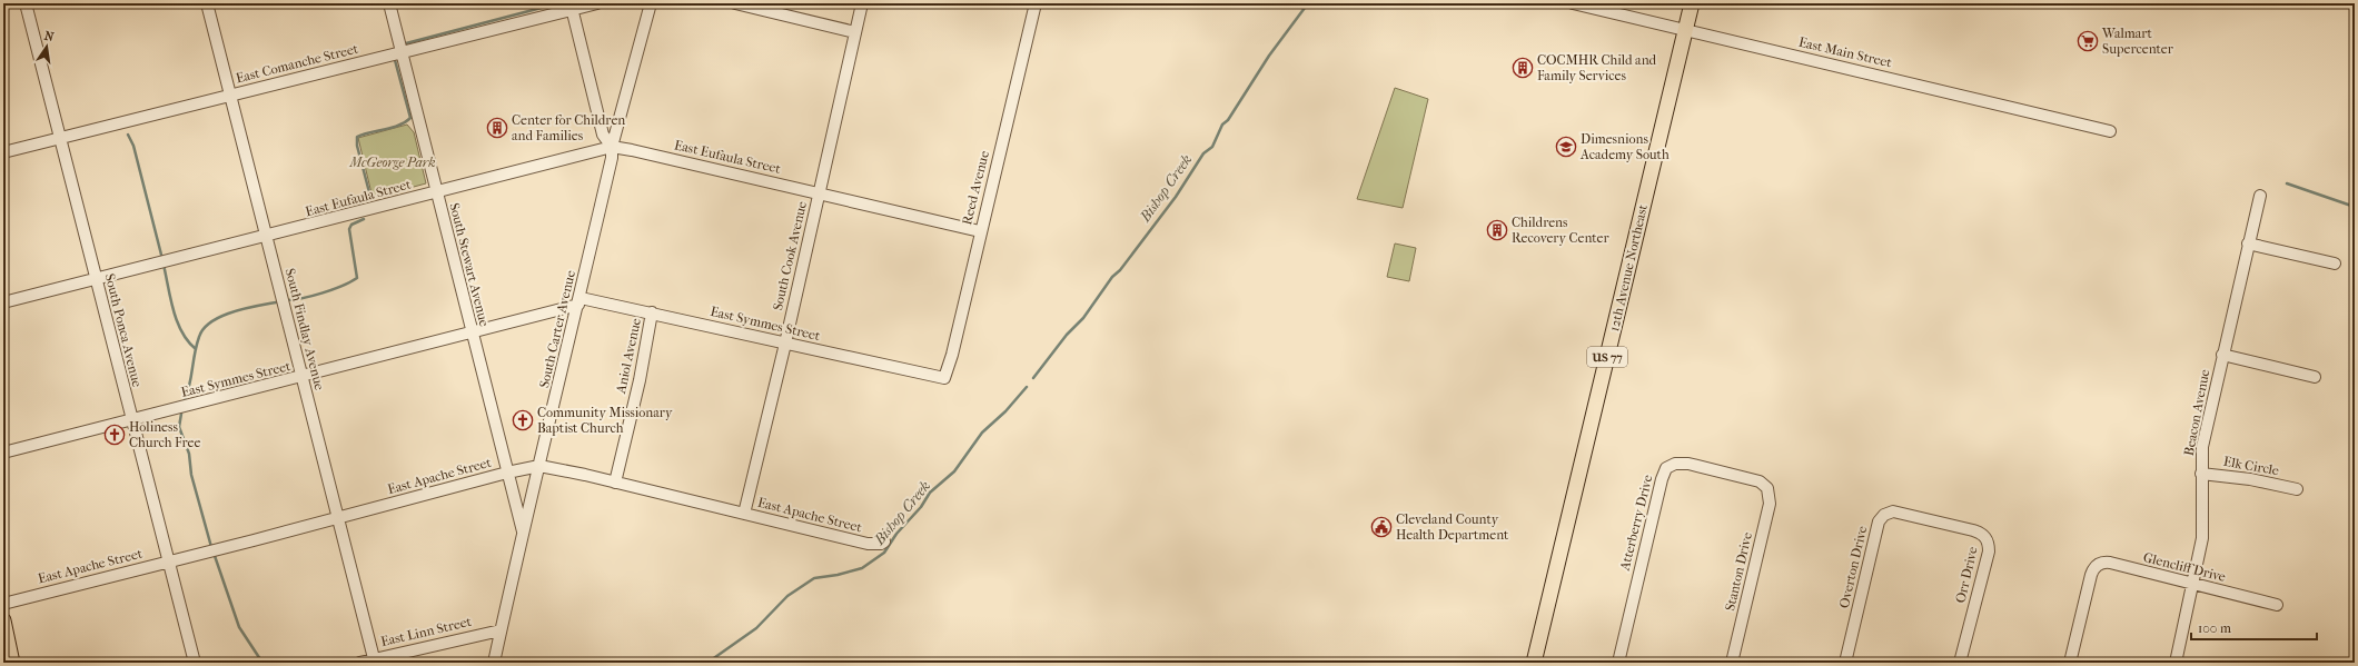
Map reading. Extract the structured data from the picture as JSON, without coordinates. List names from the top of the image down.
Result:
{
  "streets": {
    "main road": ["12th Avenue Northeast", "US 77"],
    "street": [
      "East Main Street",
      "East Comanche Street",
      "East Eufaula Street",
      "Reed Avenue",
      "South Cook Avenue",
      "South Stewart Avenue",
      "East Symmes Street",
      "South Findlay Avenue",
      "South Carter Avenue",
      "South Ponca Avenue",
      "Aniol Avenue",
      "Beacon Avenue",
      "Elk Circle",
      "East Apache Street",
      "Atterberry Drive",
      "Overton Drive",
      "Glencliff Drive",
      "Stanton Drive",
      "Orr Drive",
      "East Linn Street"
    ]
  },
  "crossings": [
    ["East Main Street", "12th Avenue Northeast"],
    ["East Comanche Street", "South Stewart Avenue"],
    ["East Comanche Street", "South Findlay Avenue"],
    ["East Comanche Street", "South Ponca Avenue"],
    ["East Eufaula Street", "Reed Avenue"],
    ["East Eufaula Street", "South Cook Avenue"],
    ["East Eufaula Street", "South Stewart Avenue"],
    ["East Eufaula Street", "South Findlay Avenue"],
    ["East Eufaula Street", "South Carter Avenue"],
    ["East Eufaula Street", "South Ponca Avenue"],
    ["Reed Avenue", "East Symmes Street"],
    ["South Cook Avenue", "East Symmes Street"],
    ["South Cook Avenue", "East Apache Street"],
    ["South Stewart Avenue", "East Symmes Street"],
    ["South Stewart Avenue", "South Carter Avenue"],
    ["South Stewart Avenue", "East Apache Street"],
    ["East Symmes Street", "South Findlay Avenue"],
    ["East Symmes Street", "South Carter Avenue"],
    ["East Symmes Street", "South Ponca Avenue"],
    ["East Symmes Street", "Aniol Avenue"],
    ["South Findlay Avenue", "East Apache Street"],
    ["South Findlay Avenue", "East Linn Street"],
    ["South Carter Avenue", "East Apache Street"],
    ["South Carter Avenue", "East Linn Street"],
    ["South Ponca Avenue", "East Apache Street"],
    ["Aniol Avenue", "East Apache Street"],
    ["Beacon Avenue", "Elk Circle"],
    ["Beacon Avenue", "Glencliff Drive"],
    ["Atterberry Drive", "Stanton Drive"],
    ["Overton Drive", "Orr Drive"]
  ],
  "water": ["Bishop Creek"],
  "parks": ["McGeorge Park"],
  "places": {
    "supermarket": ["Walmart Supercenter"],
    "building": ["COCMHR Child and Family Services", "Center for Children and Families", "Childrens Recovery Center"],
    "school or university": ["Dimesnions Academy South"],
    "church": ["Community Missionary Baptist Church", "Holiness Church Free"],
    "public building": ["Cleveland County Health Department"]
  },
  "scale_bar": "100 m",
  "north": "top"
}
